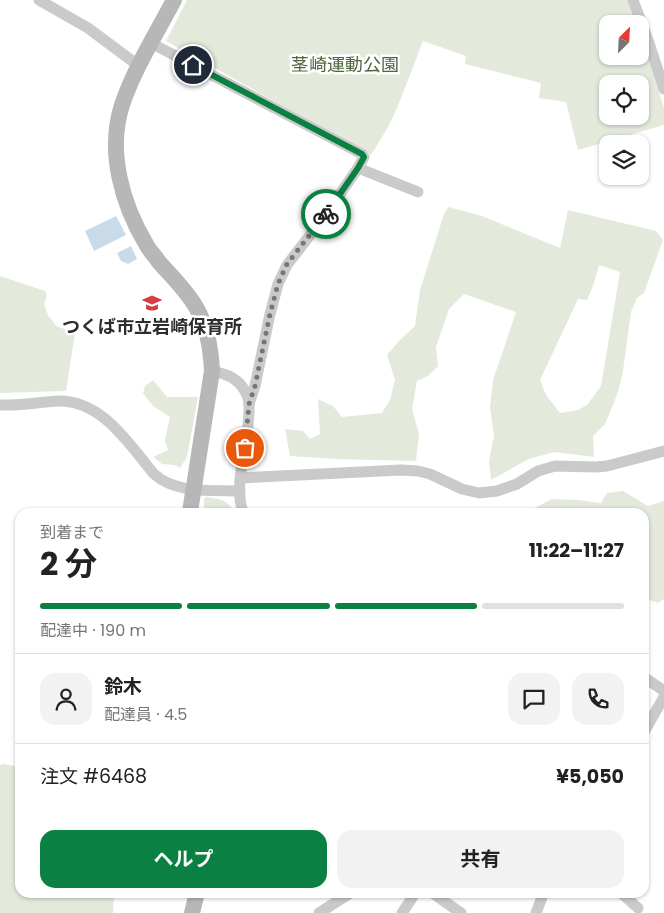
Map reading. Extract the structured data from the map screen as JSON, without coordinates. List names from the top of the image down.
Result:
{
  "parks": ["茎崎運動公園"],
  "places": {
    "school or university": ["つくば市立岩崎保育所"]
  },
  "north": "top right",
  "page": {
    "heading": ["2 分", "到着まで", "11:22–11:27"],
    "panel": [
      "鈴木",
      "配達員 · 4.5",
      "注文 #6468",
      "¥5,050"
    ],
    "bar": "配達中 · 190 m",
    "buttons": ["ヘルプ", "共有"]
  }
}
